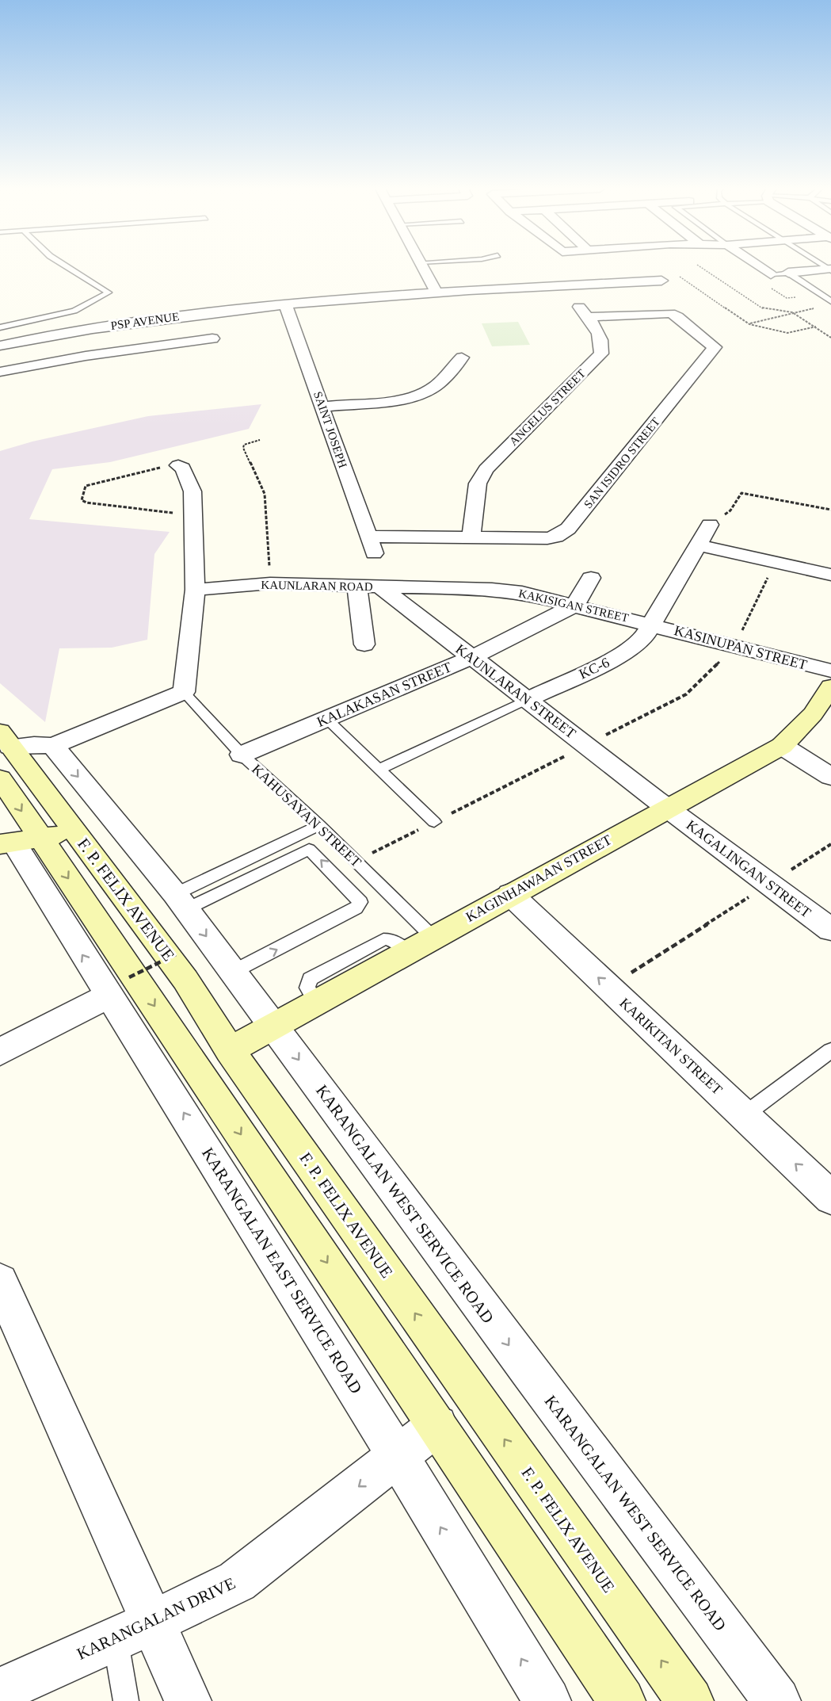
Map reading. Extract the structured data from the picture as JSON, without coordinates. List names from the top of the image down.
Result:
{
  "streets": {
    "main road": ["KAGINHAWAAN STREET", "F. P. FELIX AVENUE"],
    "street": [
      "PSP AVENUE",
      "ANGELUS STREET",
      "SAINT JOSEPH",
      "SAN ISIDRO STREET",
      "KAUNLARAN ROAD",
      "KAKISIGAN STREET",
      "KASINUPAN STREET",
      "KC-6",
      "KAUNLARAN STREET",
      "KALAKASAN STREET",
      "KAGALINGAN STREET",
      "KARIKITAN STREET",
      "KARANGALAN WEST SERVICE ROAD",
      "KARANGALAN EAST SERVICE ROAD",
      "KARANGALAN DRIVE"
    ],
    "lane": ["KAHUSAYAN STREET"]
  },
  "crossings": [
    ["PSP AVENUE", "ANGELUS STREET"],
    ["PSP AVENUE", "SAINT JOSEPH"],
    ["ANGELUS STREET", "SAN ISIDRO STREET"],
    ["SAINT JOSEPH", "SAN ISIDRO STREET"],
    ["SAINT JOSEPH", "KAUNLARAN ROAD"],
    ["SAINT JOSEPH", "KAKISIGAN STREET"],
    ["SAINT JOSEPH", "KAUNLARAN STREET"],
    ["KAUNLARAN ROAD", "KAKISIGAN STREET"],
    ["KAUNLARAN ROAD", "KAUNLARAN STREET"],
    ["KAKISIGAN STREET", "KASINUPAN STREET"],
    ["KAKISIGAN STREET", "KC-6"],
    ["KAKISIGAN STREET", "KAUNLARAN STREET"],
    ["KAKISIGAN STREET", "KALAKASAN STREET"],
    ["KASINUPAN STREET", "KC-6"],
    ["KC-6", "KAUNLARAN STREET"],
    ["KAUNLARAN STREET", "KALAKASAN STREET"],
    ["KAUNLARAN STREET", "KAGALINGAN STREET"],
    ["KAUNLARAN STREET", "KAGINHAWAAN STREET"],
    ["KALAKASAN STREET", "KAHUSAYAN STREET"],
    ["KAHUSAYAN STREET", "KAGINHAWAAN STREET"],
    ["KAGALINGAN STREET", "KAGINHAWAAN STREET"],
    ["KAGINHAWAAN STREET", "F. P. FELIX AVENUE"],
    ["KAGINHAWAAN STREET", "KARIKITAN STREET"],
    ["KAGINHAWAAN STREET", "KARANGALAN WEST SERVICE ROAD"],
    ["KARANGALAN EAST SERVICE ROAD", "KARANGALAN DRIVE"]
  ],
  "one_way": [
    "KARIKITAN STREET",
    "KARANGALAN WEST SERVICE ROAD",
    "KARANGALAN EAST SERVICE ROAD",
    "KARANGALAN DRIVE"
  ]
}
